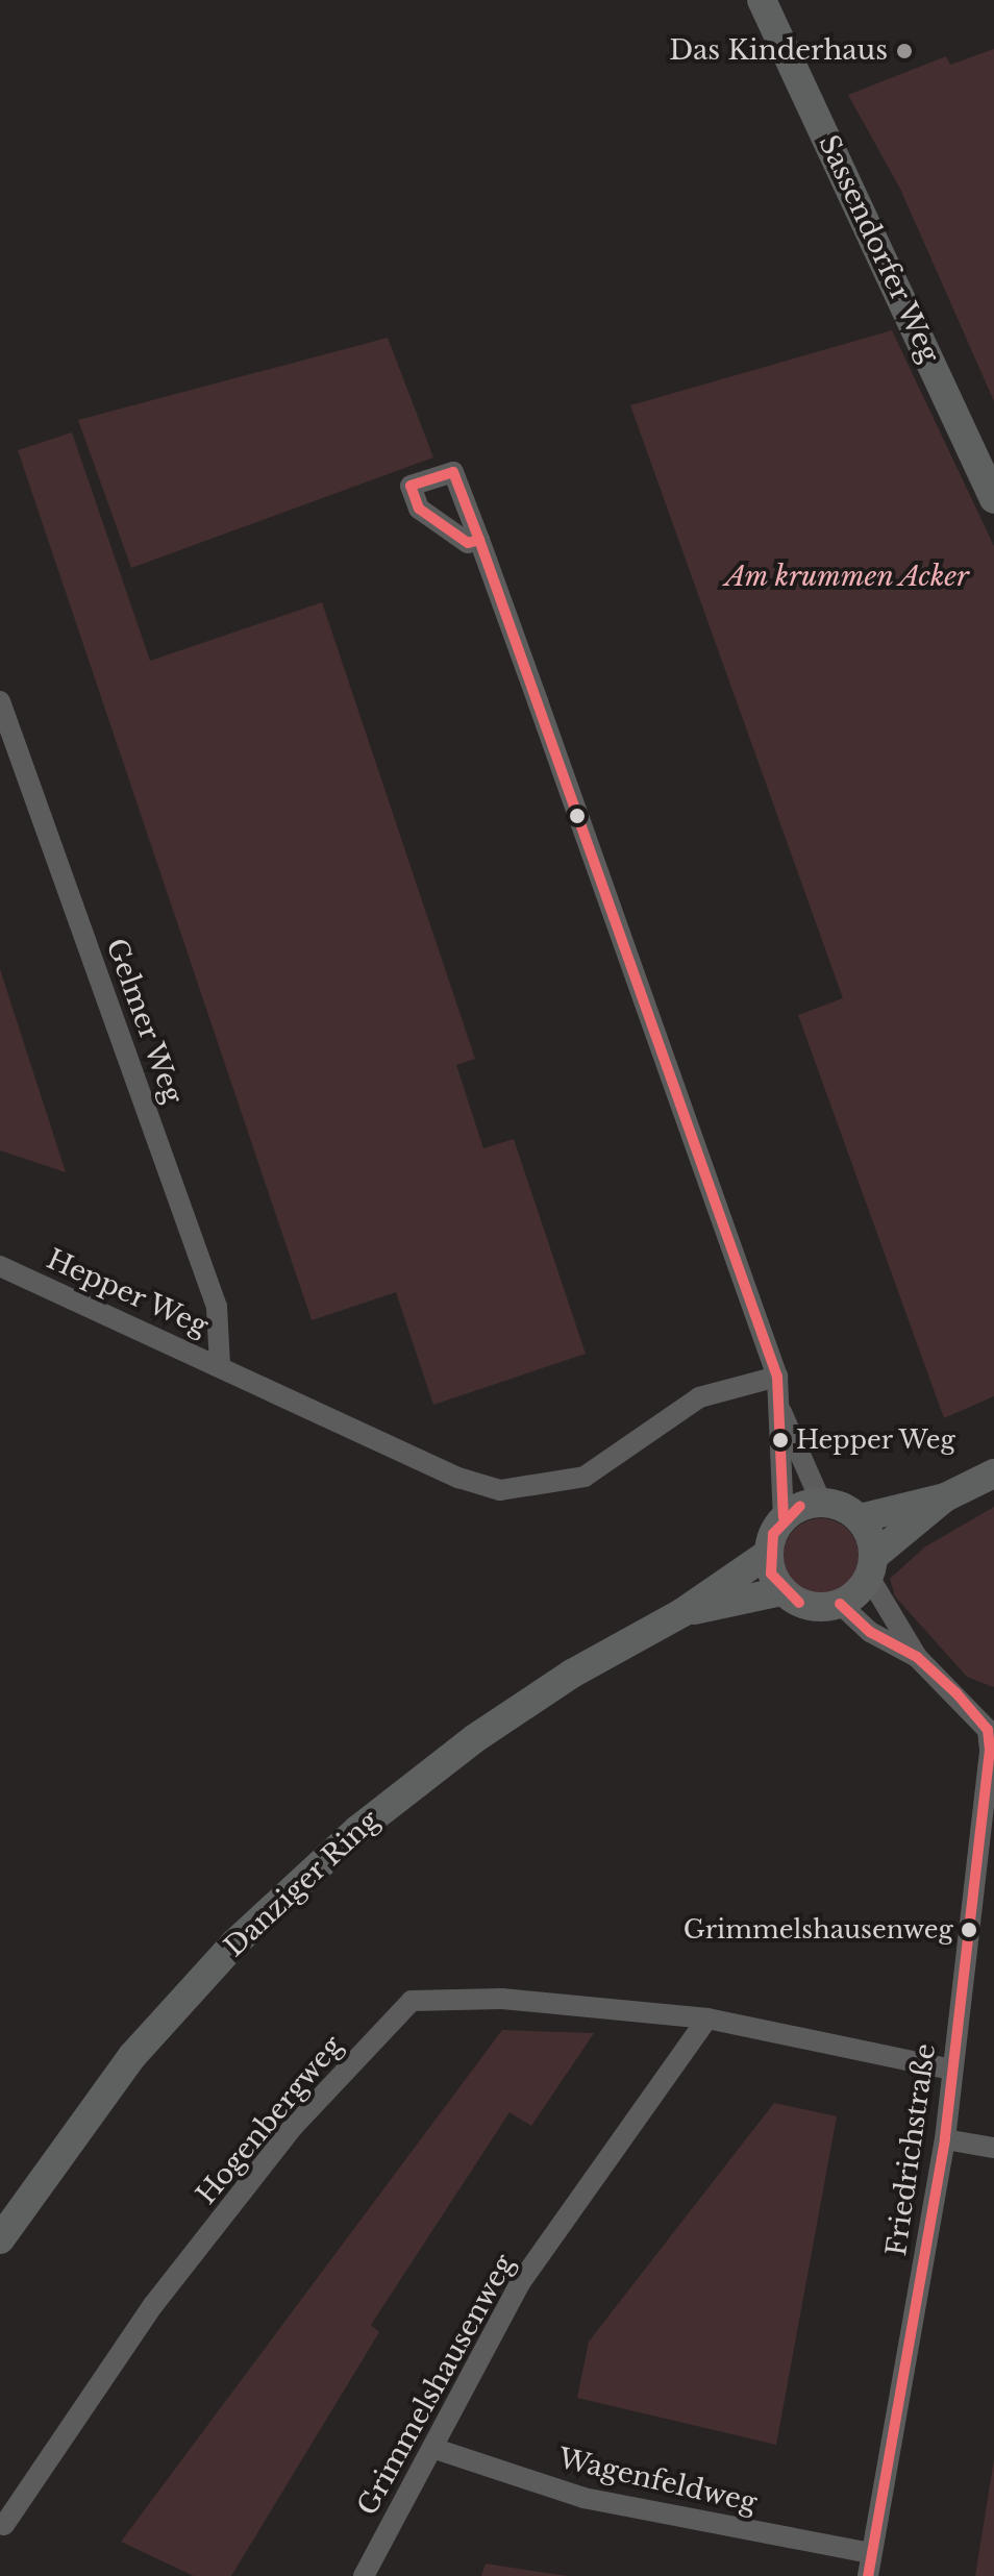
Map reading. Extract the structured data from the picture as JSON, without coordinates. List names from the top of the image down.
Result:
{
  "streets": {
    "main road": ["Sassendorfer Weg", "Danziger Ring"],
    "street": [
      "Gelmer Weg",
      "Hepper Weg",
      "Hogenbergweg",
      "Friedrichstraße",
      "Grimmelshausenweg",
      "Wagenfeldweg"
    ]
  },
  "crossings": [
    ["Gelmer Weg", "Hepper Weg"],
    ["Hogenbergweg", "Grimmelshausenweg"],
    ["Friedrichstraße", "Wagenfeldweg"],
    ["Grimmelshausenweg", "Wagenfeldweg"]
  ],
  "parks": ["Am krummen Acker"],
  "places": ["Das Kinderhaus", "Hepper Weg", "Grimmelshausenweg"]
}
